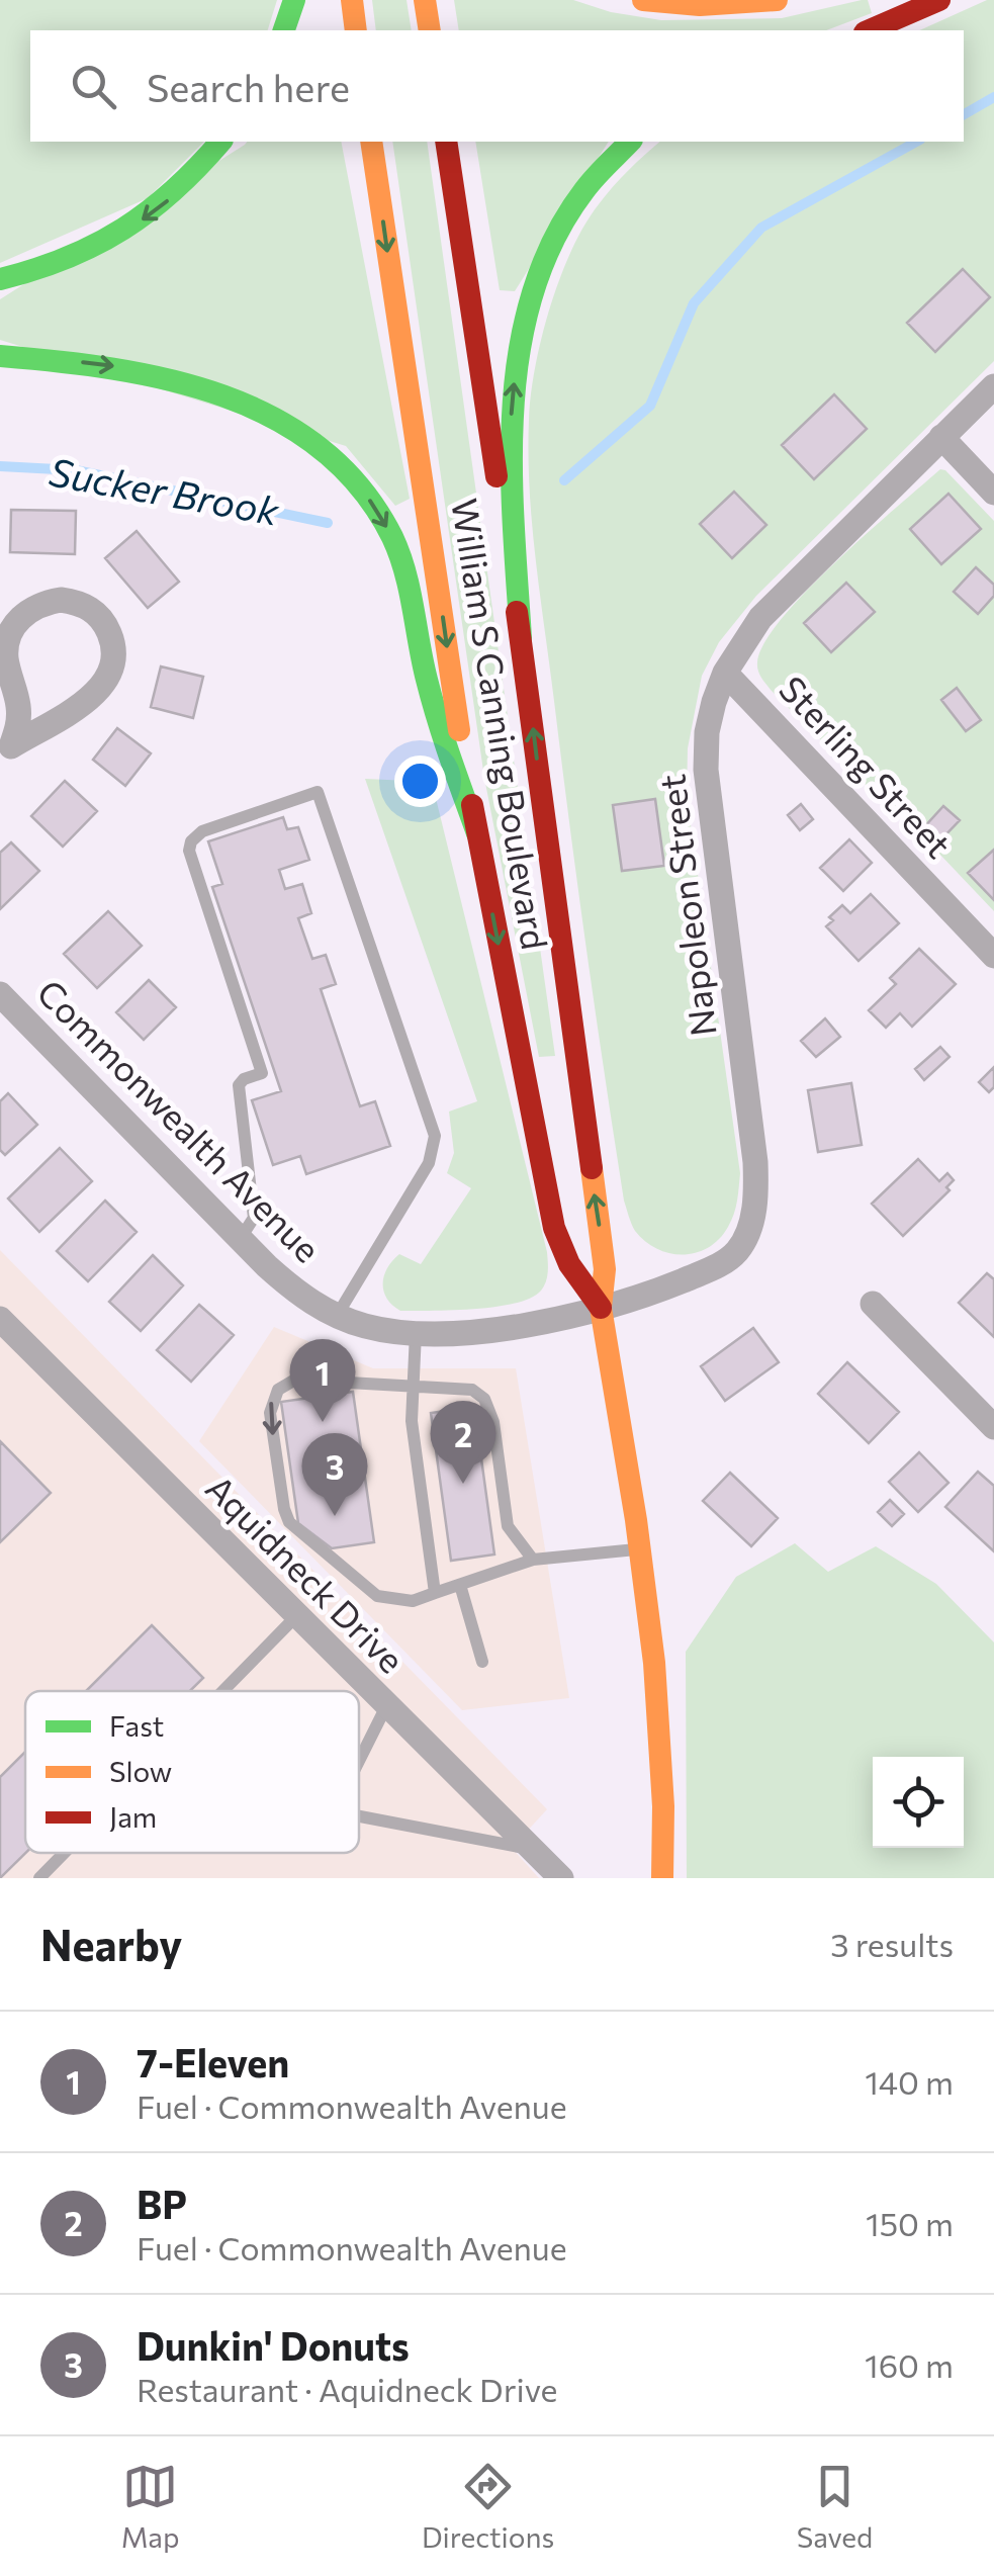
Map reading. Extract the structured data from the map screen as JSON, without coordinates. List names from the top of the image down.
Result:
{
  "streets": {
    "main road": ["William S Canning Boulevard"],
    "street": [
      "Sterling Street",
      "Napoleon Street",
      "Commonwealth Avenue",
      "Aquidneck Drive"
    ]
  },
  "crossings": [
    ["William S Canning Boulevard", "Napoleon Street"],
    ["William S Canning Boulevard", "Commonwealth Avenue"],
    ["Sterling Street", "Napoleon Street"],
    ["Napoleon Street", "Commonwealth Avenue"]
  ],
  "water": ["Sucker Brook"],
  "legend": ["Fast", "Slow", "Jam"],
  "page": {
    "search": "Search here",
    "pins": ["1", "2", "3"],
    "heading": ["Nearby", "3 results"],
    "list": [
      {
        "mark": "1",
        "name": "7-Eleven",
        "note": "Fuel · Commonwealth Avenue",
        "value": "140 m"
      },
      {
        "mark": "2",
        "name": "BP",
        "note": "Fuel · Commonwealth Avenue",
        "value": "150 m"
      },
      {
        "mark": "3",
        "name": "Dunkin' Donuts",
        "note": "Restaurant · Aquidneck Drive",
        "value": "160 m"
      }
    ],
    "nav": ["Map", "Directions", "Saved"]
  }
}
